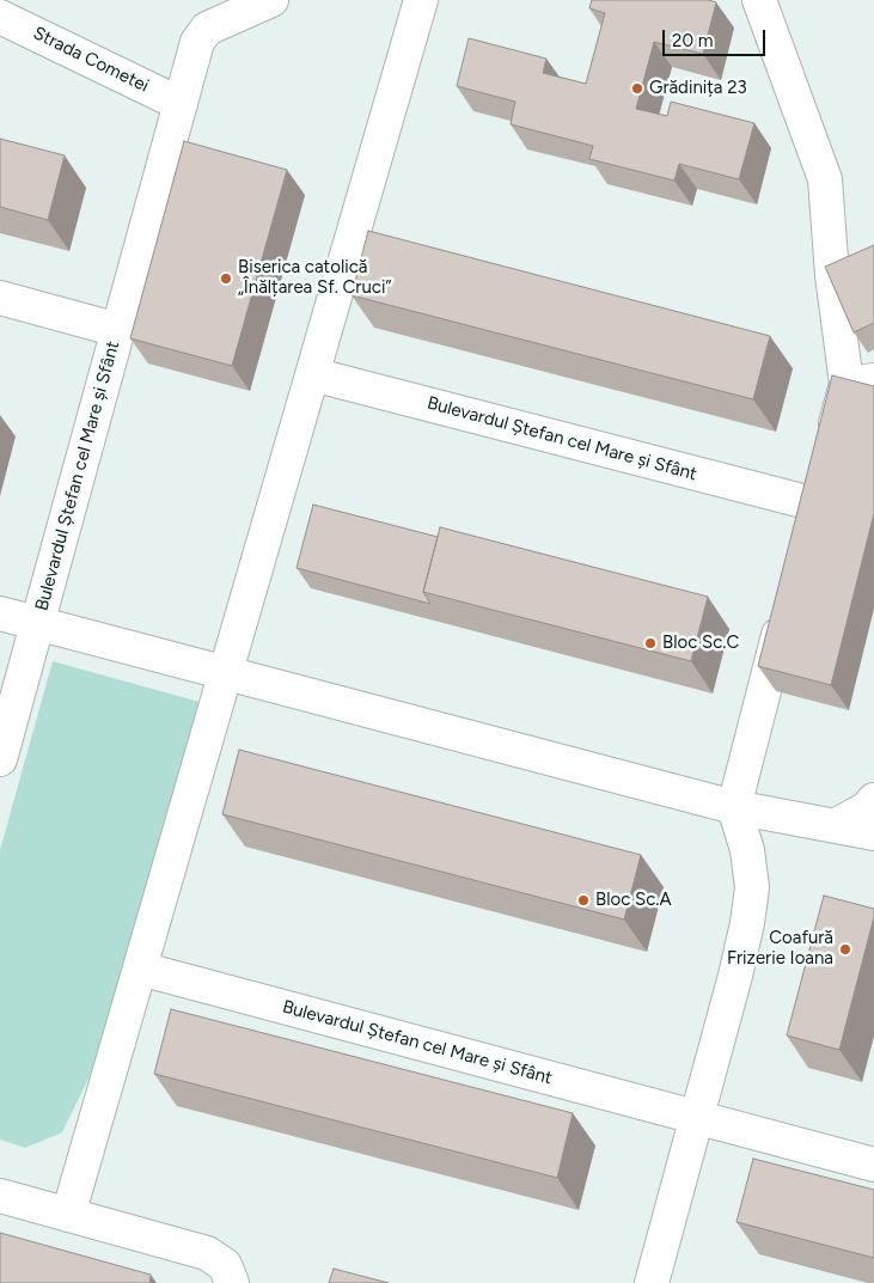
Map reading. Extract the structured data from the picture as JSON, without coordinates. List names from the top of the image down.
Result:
{
  "streets": {
    "street": ["Strada Cometei", "Bulevardul Ștefan cel Mare și Sfânt"]
  },
  "crossings": [
    ["Strada Cometei", "Bulevardul Ștefan cel Mare și Sfânt"]
  ],
  "places": [
    "Grădinița 23",
    "Biserica catolică „Înălțarea Sf. Cruci”",
    "Bloc Sc.C",
    "Bloc Sc.A",
    "Coafură Frizerie Ioana"
  ],
  "scale_bar": "20 m"
}
